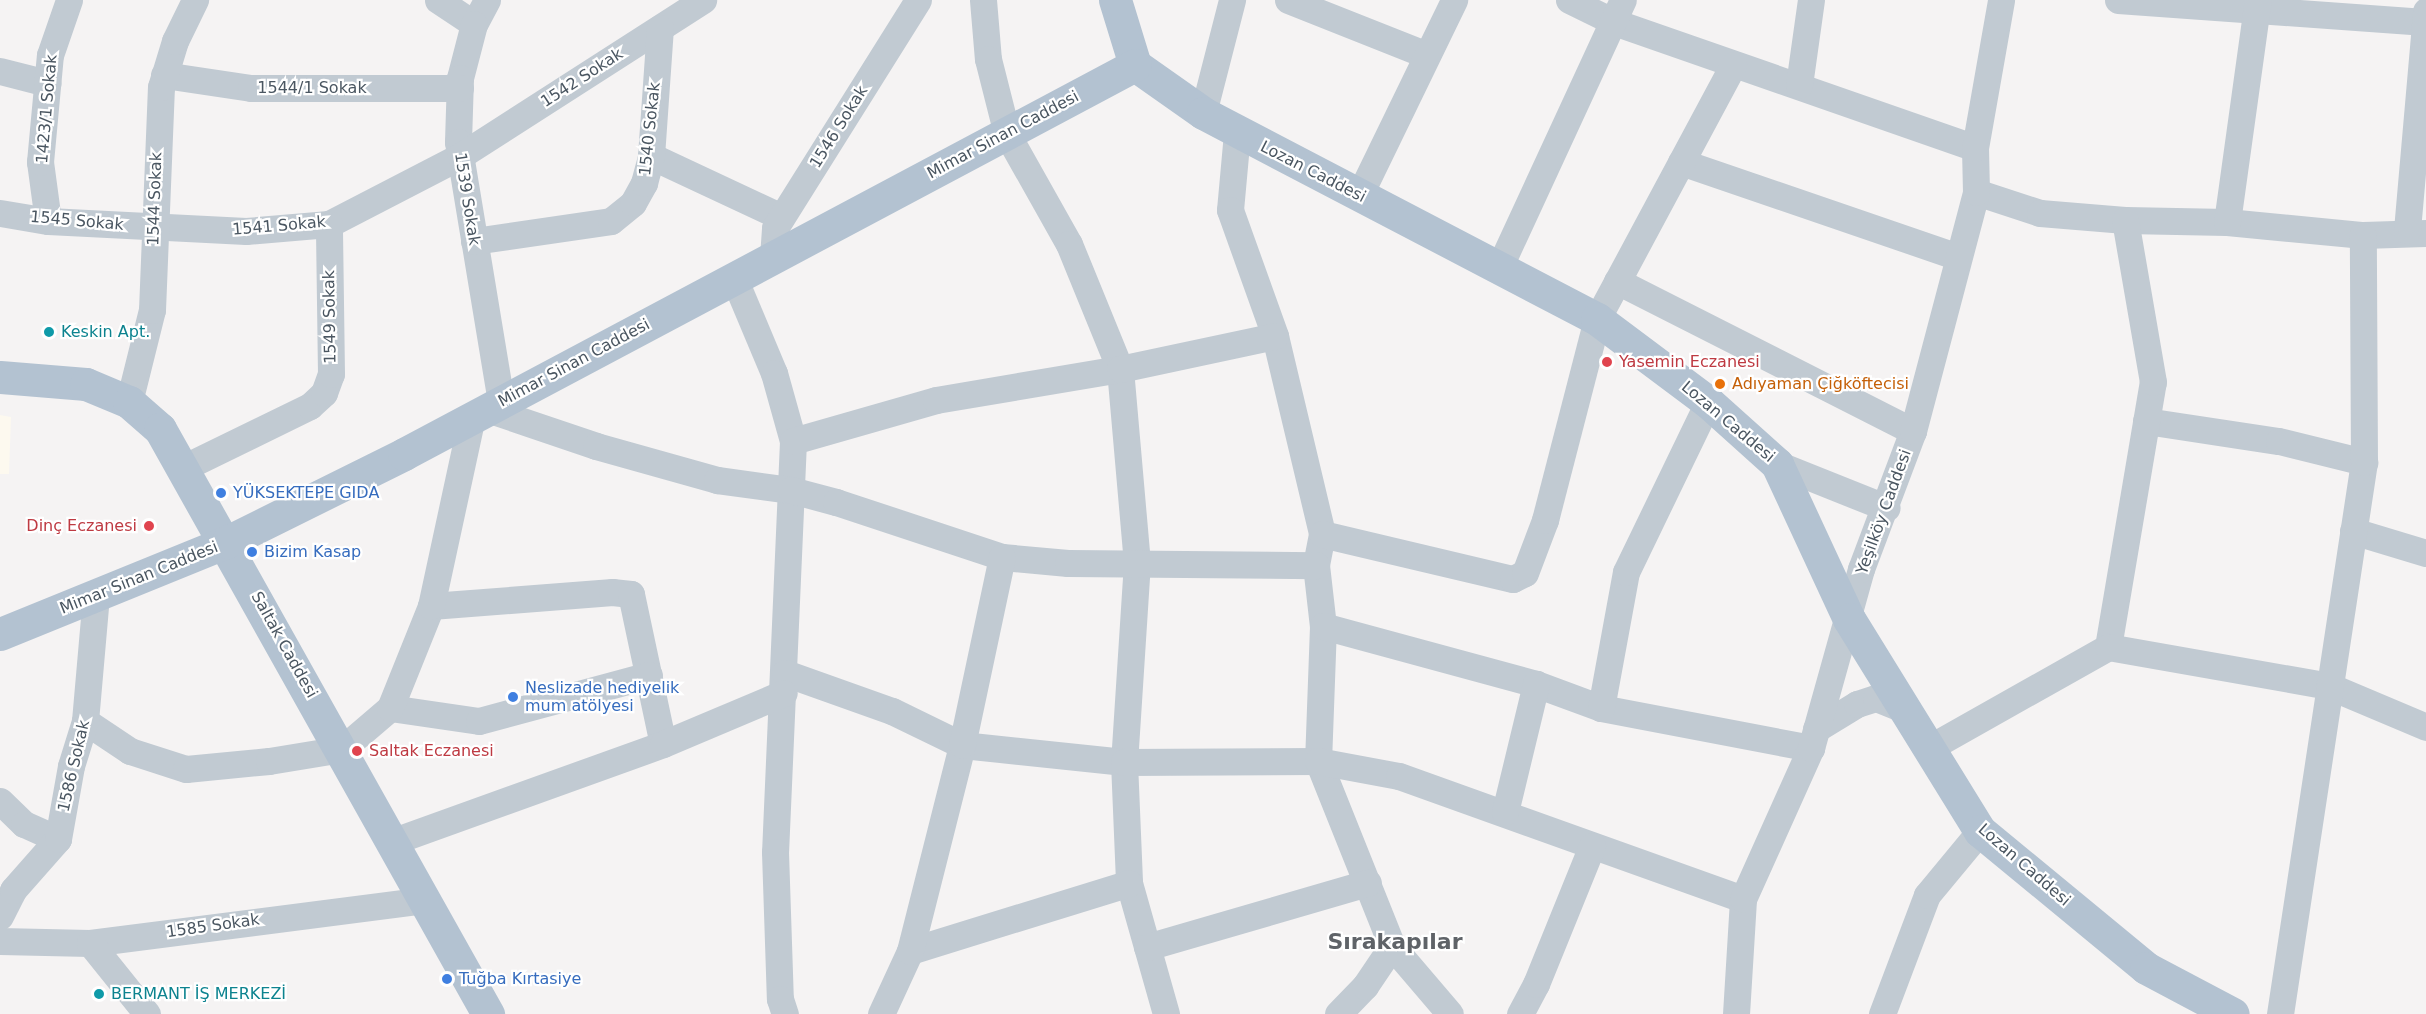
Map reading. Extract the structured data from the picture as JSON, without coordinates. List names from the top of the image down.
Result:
{
  "streets": {
    "main road": ["Mimar Sinan Caddesi", "Lozan Caddesi", "Saltak Caddesi"],
    "street": [
      "1542 Sokak",
      "1544/1 Sokak",
      "1423/1 Sokak",
      "1546 Sokak",
      "1540 Sokak",
      "1544 Sokak",
      "1539 Sokak",
      "1545 Sokak",
      "1541 Sokak",
      "1549 Sokak",
      "Yeşilköy Caddesi",
      "1586 Sokak",
      "1585 Sokak"
    ]
  },
  "crossings": [
    ["1542 Sokak", "1540 Sokak"],
    ["1542 Sokak", "1539 Sokak"],
    ["1542 Sokak", "1541 Sokak"],
    ["1544/1 Sokak", "1544 Sokak"],
    ["1544/1 Sokak", "1539 Sokak"],
    ["1423/1 Sokak", "1545 Sokak"],
    ["1546 Sokak", "Mimar Sinan Caddesi"],
    ["1540 Sokak", "1539 Sokak"],
    ["Mimar Sinan Caddesi", "Lozan Caddesi"],
    ["Mimar Sinan Caddesi", "1539 Sokak"],
    ["Mimar Sinan Caddesi", "Saltak Caddesi"],
    ["Mimar Sinan Caddesi", "1586 Sokak"],
    ["Lozan Caddesi", "Yeşilköy Caddesi"],
    ["1544 Sokak", "1545 Sokak"],
    ["1544 Sokak", "1541 Sokak"],
    ["1544 Sokak", "Saltak Caddesi"],
    ["1539 Sokak", "1541 Sokak"],
    ["1545 Sokak", "1541 Sokak"],
    ["1541 Sokak", "1549 Sokak"],
    ["1549 Sokak", "Saltak Caddesi"],
    ["Saltak Caddesi", "1585 Sokak"]
  ],
  "districts": ["Sırakapılar"],
  "places": [
    "Keskin Apt.",
    "Yasemin Eczanesi",
    "Adıyaman Çiğköftecisi",
    "YÜKSEKTEPE GIDA",
    "Dinç Eczanesi",
    "Bizim Kasap",
    "Neslizade hediyelik mum atölyesi",
    "Saltak Eczanesi",
    "Tuğba Kırtasiye",
    "BERMANT İŞ MERKEZİ"
  ]
}
